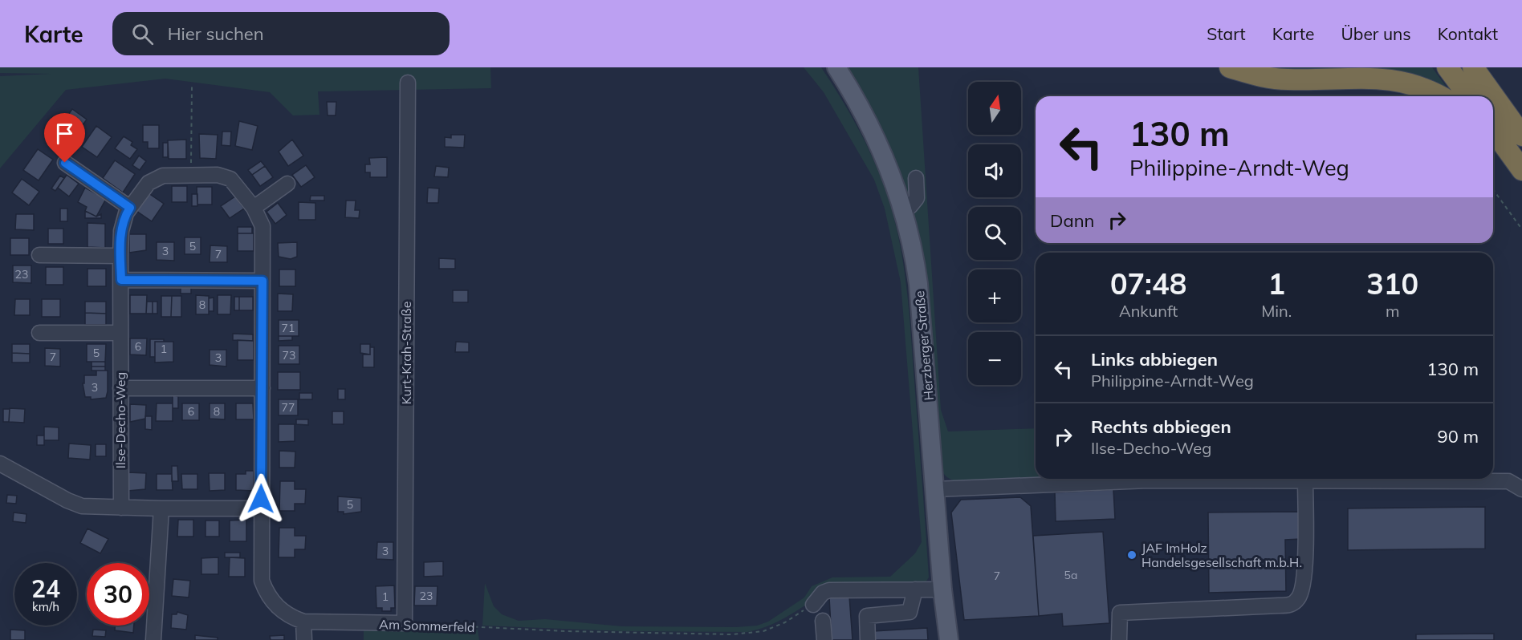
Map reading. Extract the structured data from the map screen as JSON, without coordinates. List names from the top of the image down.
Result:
{
  "streets": {
    "main road": ["Herzberger Straße"],
    "street": ["Kurt-Krah-Straße", "Ilse-Decho-Weg", "Am Sommerfeld"]
  },
  "crossings": [
    ["Kurt-Krah-Straße", "Am Sommerfeld"],
    ["Ilse-Decho-Weg", "Am Sommerfeld"]
  ],
  "places": ["JAF ImHolz Handelsgesellschaft m.b.H."],
  "house_numbers": [
    "5",
    "3",
    "7",
    "23",
    "8",
    "71",
    "6",
    "1",
    "5",
    "73",
    "7",
    "3",
    "3",
    "77",
    "6",
    "8",
    "5",
    "3",
    "5a",
    "7",
    "23",
    "1"
  ],
  "north": "top",
  "page": {
    "header": "Karte",
    "search": "Hier suchen",
    "nav": [
      "Start",
      "Karte",
      "Über uns",
      "Kontakt"
    ],
    "map_buttons": ["+", "−"],
    "turn": ["130 m", "Philippine-Arndt-Weg"],
    "then": "Dann",
    "eta": [
      "07:48",
      "Ankunft",
      "1",
      "Min.",
      "310",
      "m"
    ],
    "list": [
      {
        "name": "Links abbiegen",
        "note": "Philippine-Arndt-Weg",
        "value": "130 m"
      },
      {
        "name": "Rechts abbiegen",
        "note": "Ilse-Decho-Weg",
        "value": "90 m"
      }
    ],
    "speed": "24 km/h",
    "limit": "30"
  }
}
